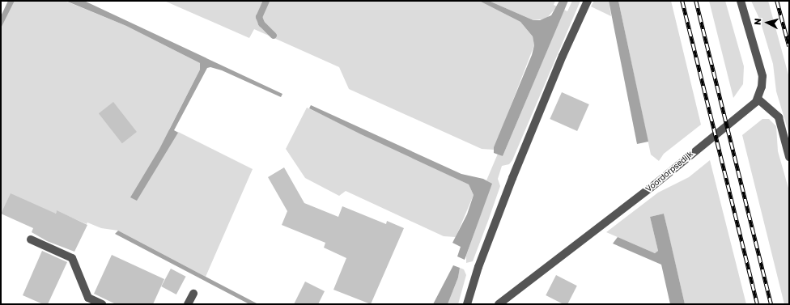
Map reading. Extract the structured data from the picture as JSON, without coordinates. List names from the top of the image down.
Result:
{
  "streets": {
    "street": ["Voordorpsedijk"]
  },
  "north": "left"
}
